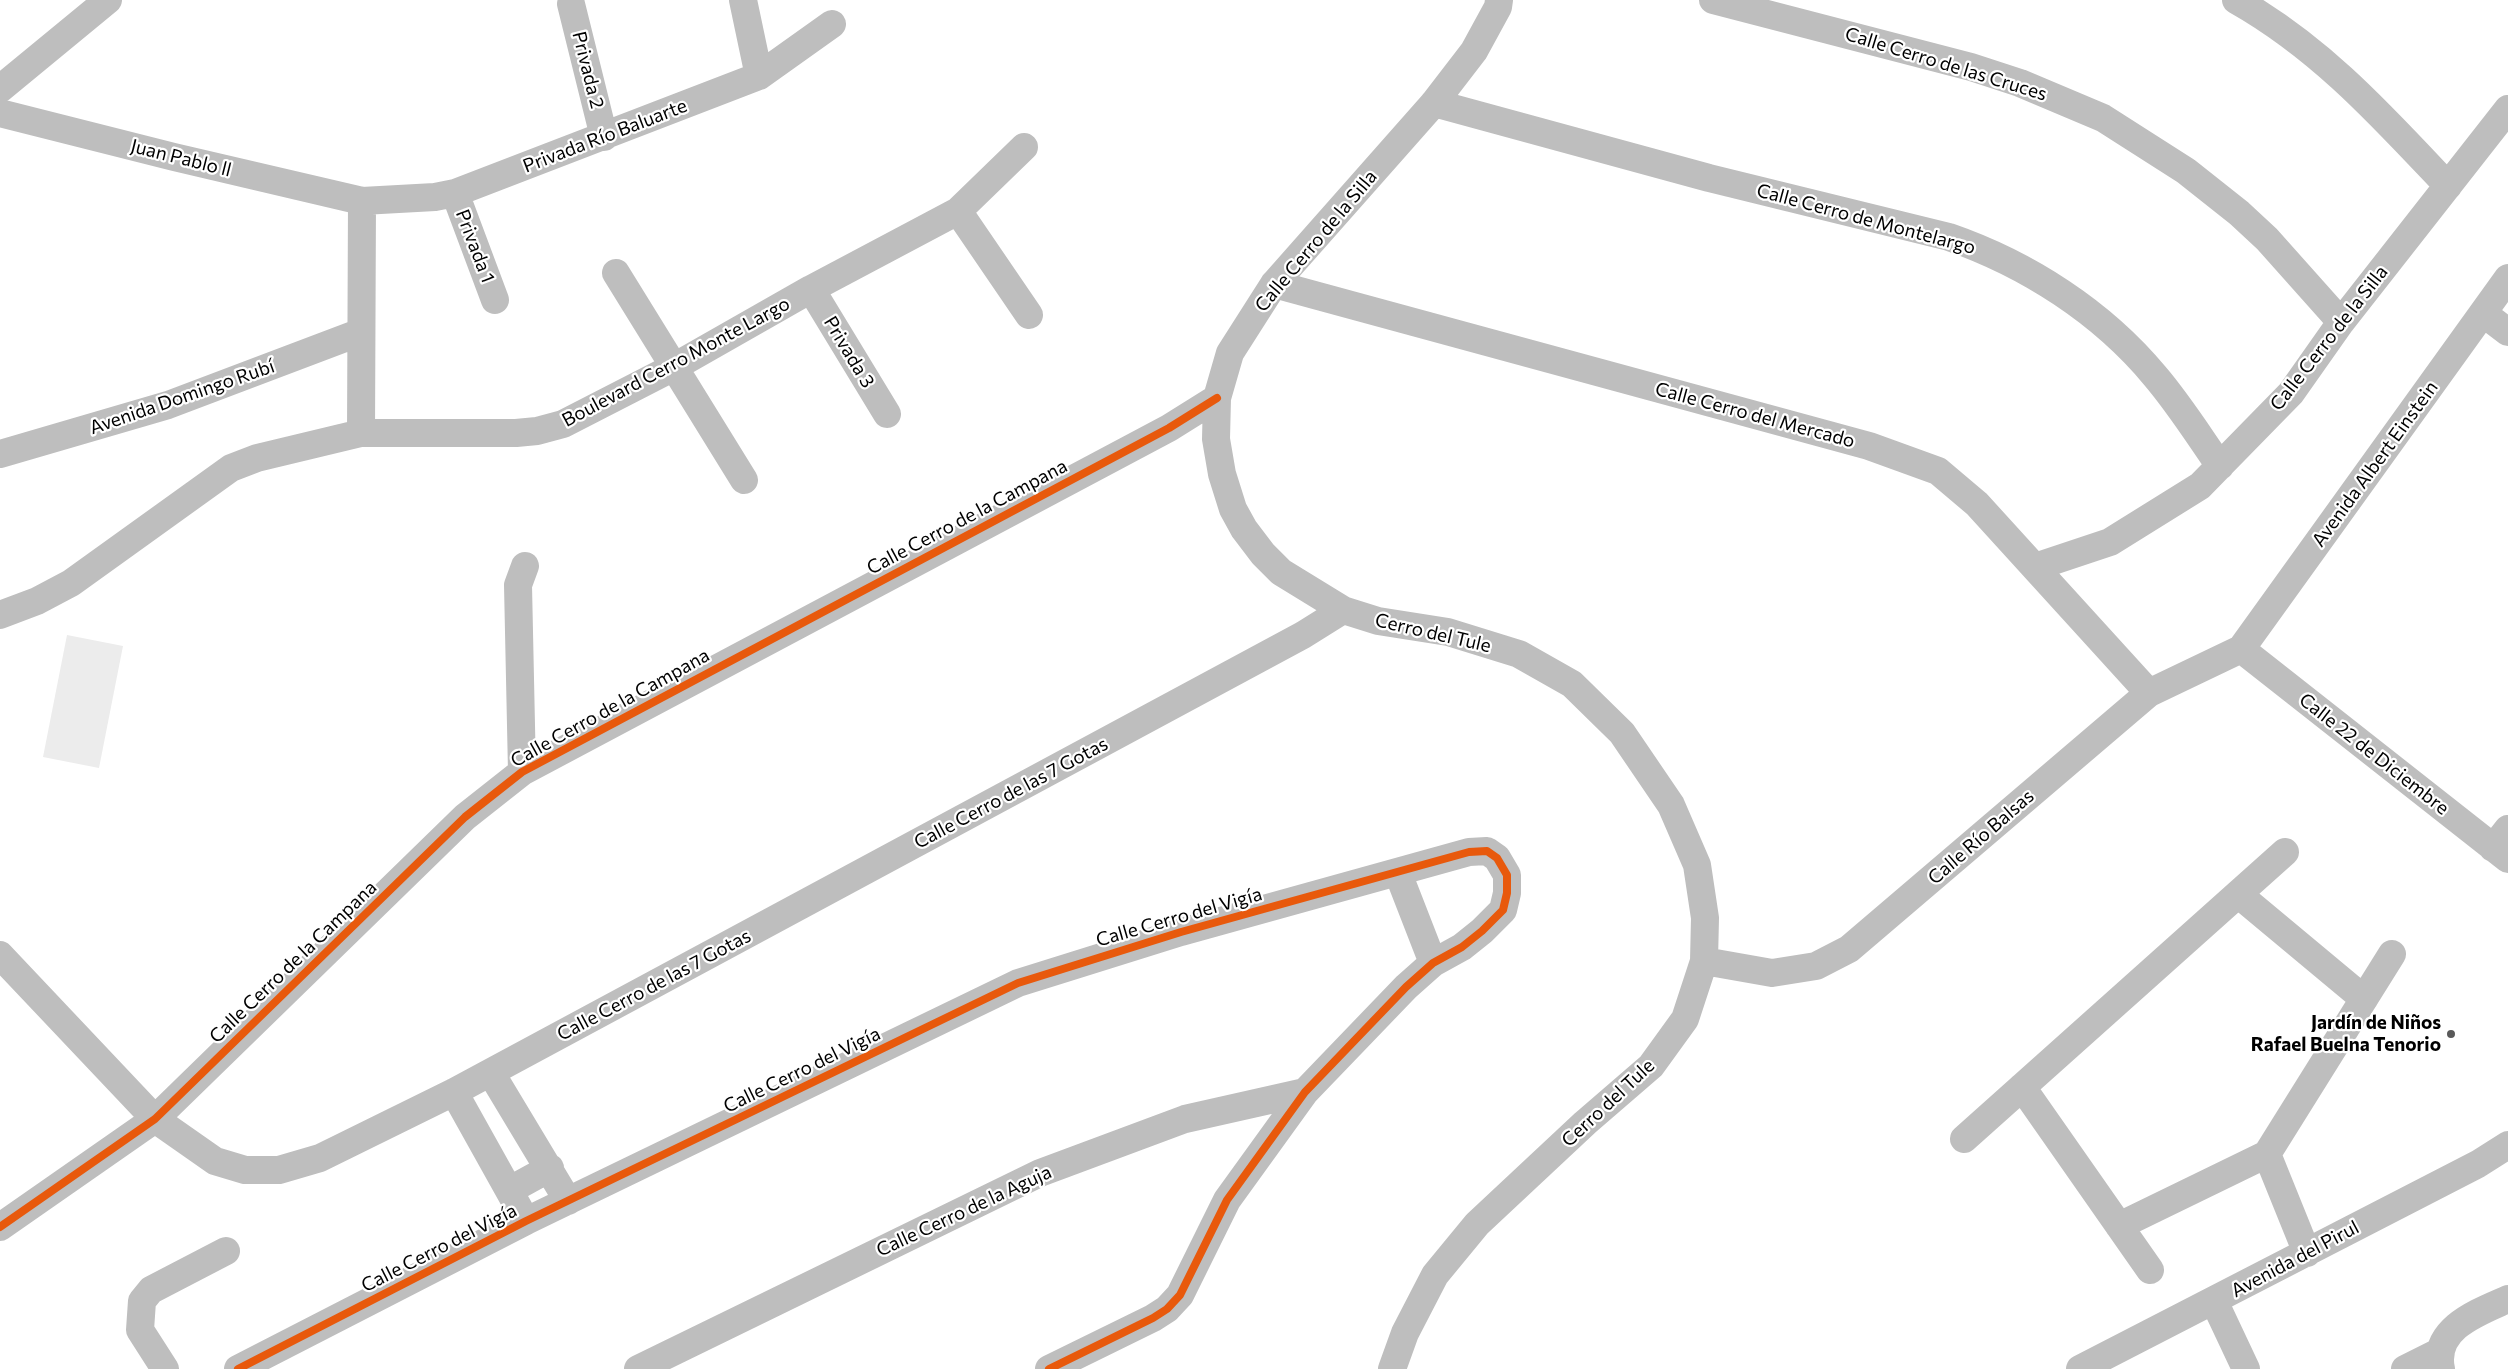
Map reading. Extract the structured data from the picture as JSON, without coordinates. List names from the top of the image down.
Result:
{
  "streets": {
    "street": [
      "Calle Cerro de las Cruces",
      "Privada 2",
      "Privada Río Baluarte",
      "Juan Pablo ll",
      "Calle Cerro de Montelargo",
      "Calle Cerro de la Silla",
      "Privada 1",
      "Privada 3",
      "Boulevard Cerro Monte Largo",
      "Avenida Domingo Rubí",
      "Calle Cerro del Mercado",
      "Avenida Albert Einstein",
      "Calle Cerro de la Campana",
      "Cerro del Tule",
      "Calle 22 de Diciembre",
      "Calle Cerro de las 7 Gotas",
      "Calle Río Balsas",
      "Calle Cerro del Vigía",
      "Calle Cerro de la Aguja",
      "Avenida del Pirul"
    ]
  },
  "crossings": [
    ["Calle Cerro de las Cruces", "Calle Cerro de la Silla"],
    ["Privada 2", "Privada Río Baluarte"],
    ["Privada Río Baluarte", "Juan Pablo ll"],
    ["Privada Río Baluarte", "Privada 1"],
    ["Calle Cerro de Montelargo", "Calle Cerro de la Silla"],
    ["Calle Cerro de la Silla", "Calle Cerro del Mercado"],
    ["Calle Cerro de la Silla", "Calle Cerro de la Campana"],
    ["Calle Cerro de la Silla", "Cerro del Tule"],
    ["Calle Cerro de la Silla", "Calle Cerro de las 7 Gotas"],
    ["Privada 3", "Boulevard Cerro Monte Largo"],
    ["Calle Cerro del Mercado", "Calle Río Balsas"],
    ["Avenida Albert Einstein", "Calle 22 de Diciembre"],
    ["Avenida Albert Einstein", "Calle Río Balsas"],
    ["Calle Cerro de la Campana", "Calle Cerro de las 7 Gotas"],
    ["Cerro del Tule", "Calle Cerro de las 7 Gotas"],
    ["Cerro del Tule", "Calle Río Balsas"],
    ["Calle 22 de Diciembre", "Calle Río Balsas"],
    ["Calle Cerro del Vigía", "Calle Cerro de la Aguja"]
  ],
  "places": ["Jardín de Niños Rafael Buelna Tenorio"]
}
